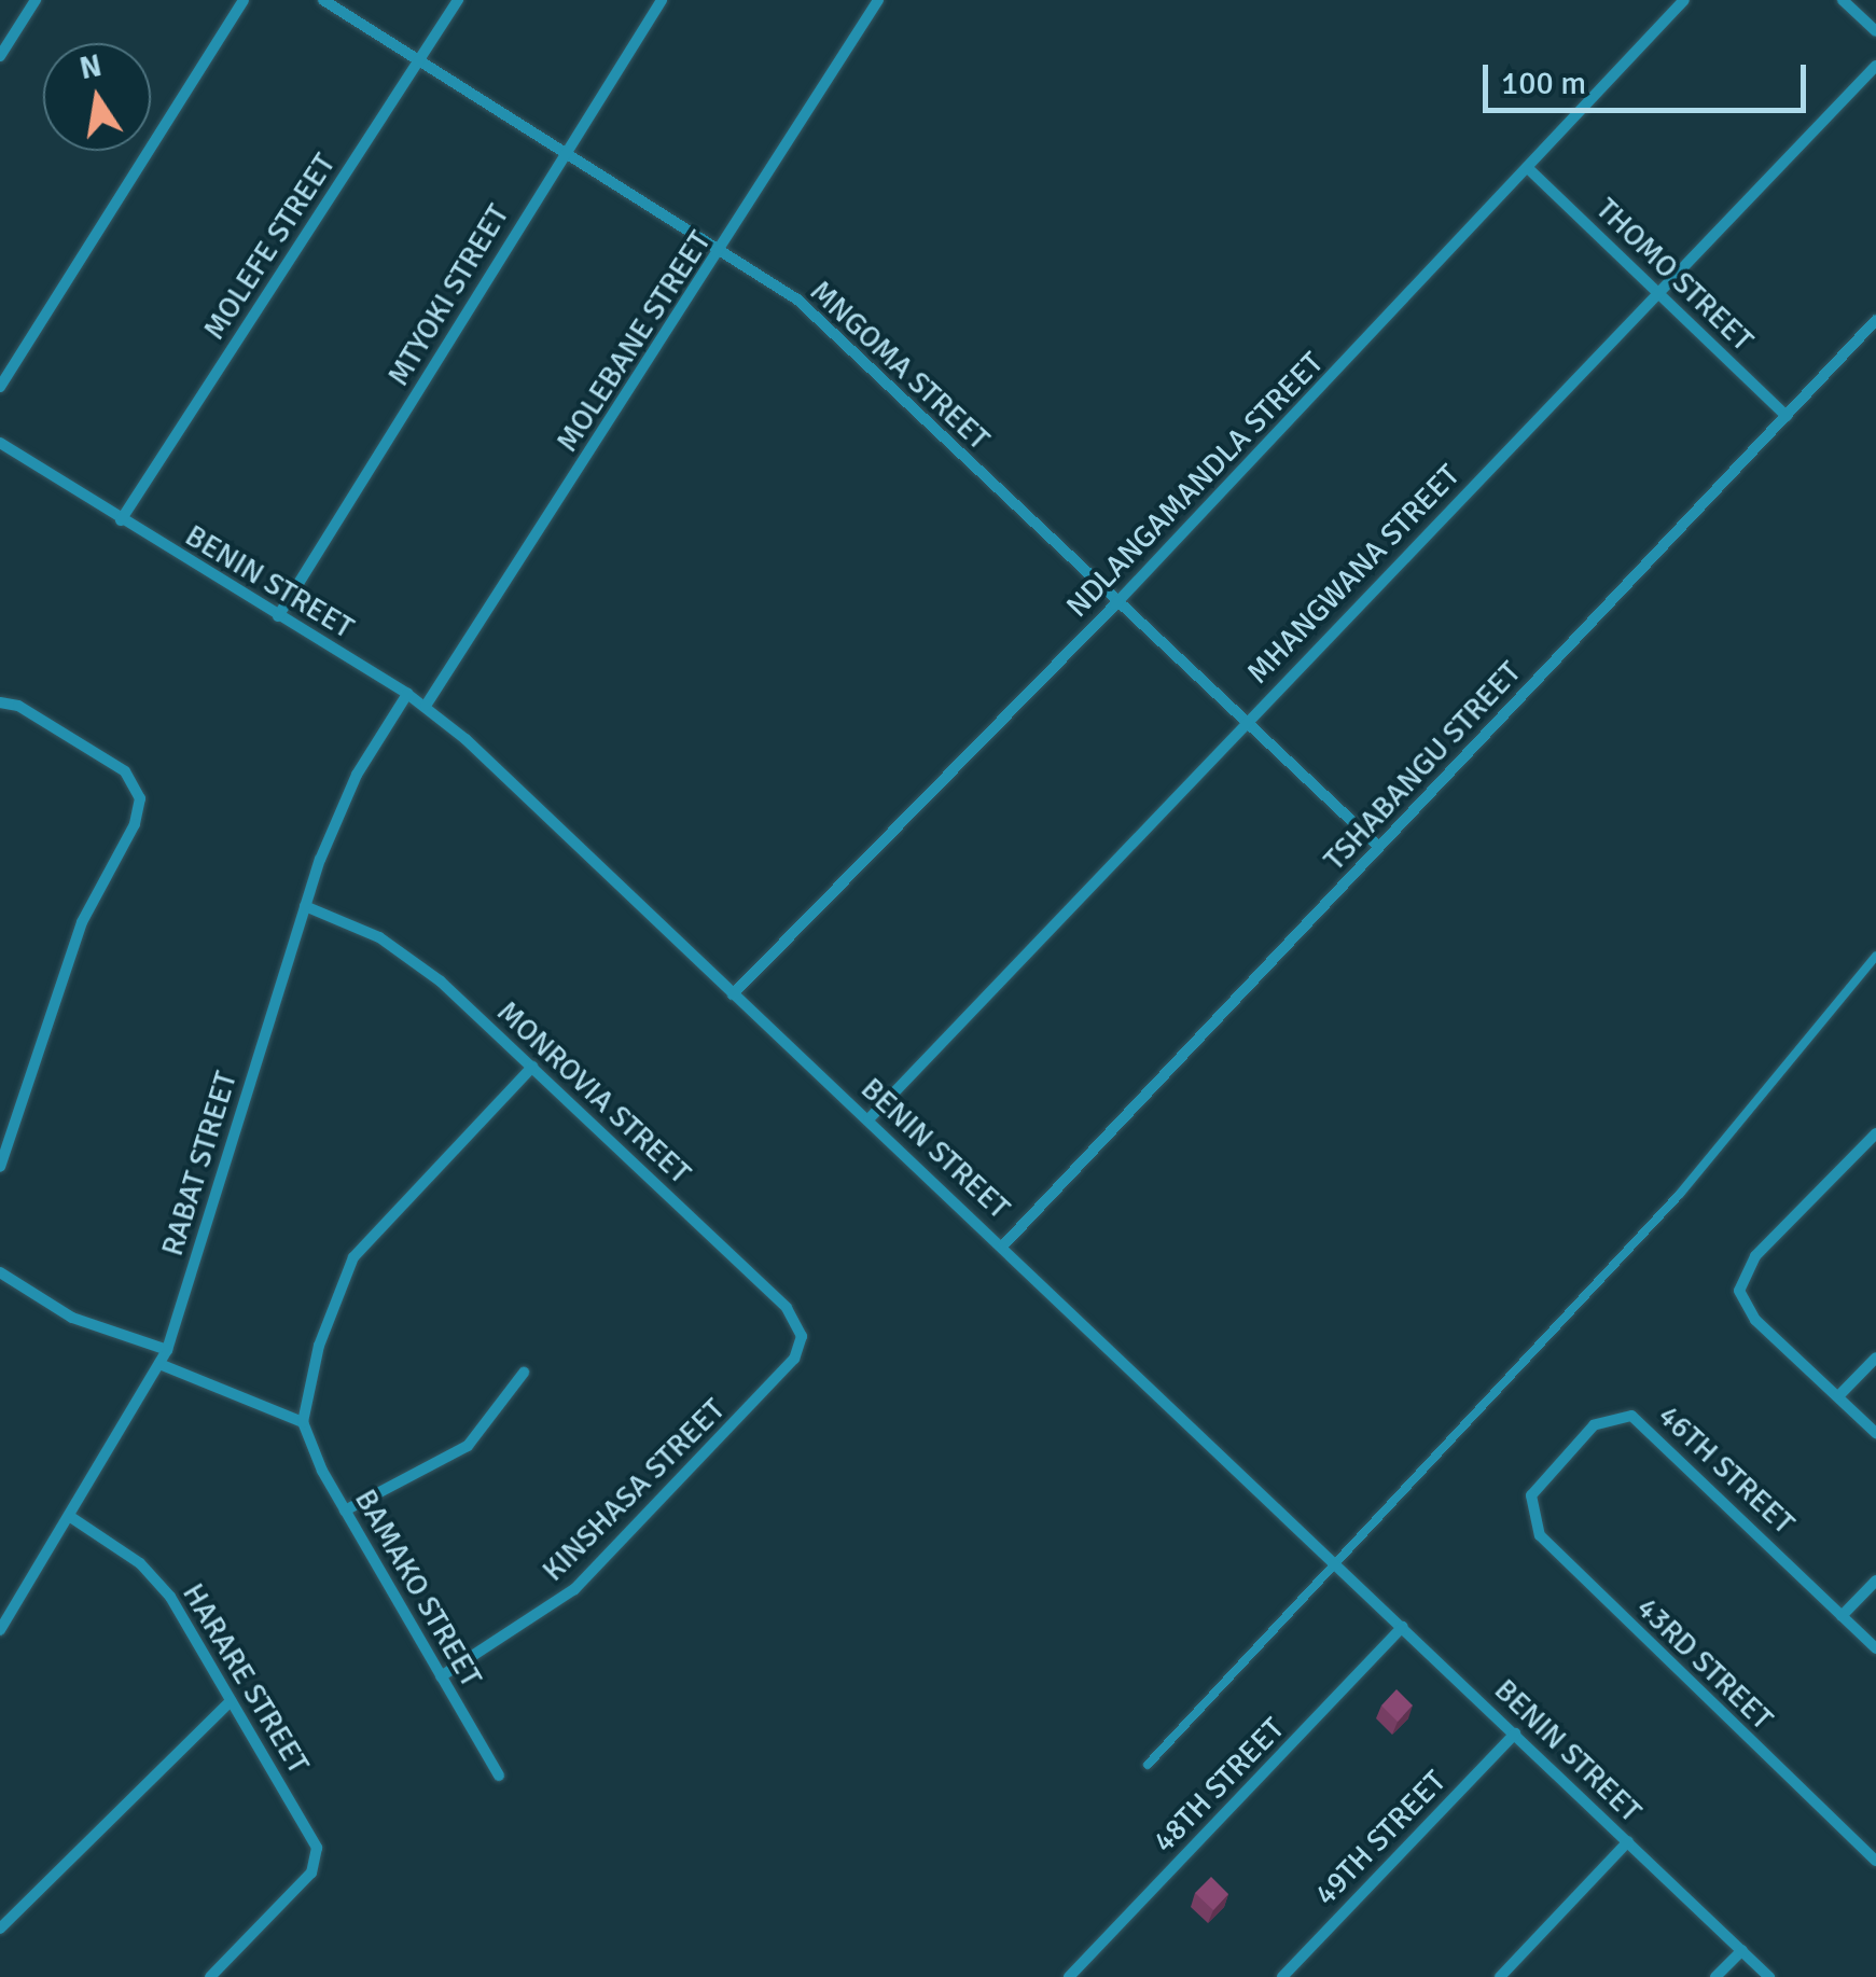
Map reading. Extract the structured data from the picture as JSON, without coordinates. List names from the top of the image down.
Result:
{
  "streets": {
    "street": [
      "MOLEFE STREET",
      "THOMO STREET",
      "MTYOKI STREET",
      "MOLEBANE STREET",
      "MNGOMA STREET",
      "NDLANGAMANDLA STREET",
      "MHANGWANA STREET",
      "BENIN STREET",
      "TSHABANGU STREET",
      "MONROVIA STREET",
      "RABAT STREET",
      "46TH STREET",
      "KINSHASA STREET",
      "BAMAKO STREET",
      "43RD STREET",
      "HARARE STREET",
      "48TH STREET",
      "49TH STREET"
    ]
  },
  "crossings": [
    ["MOLEFE STREET", "MNGOMA STREET"],
    ["MOLEFE STREET", "BENIN STREET"],
    ["THOMO STREET", "NDLANGAMANDLA STREET"],
    ["THOMO STREET", "MHANGWANA STREET"],
    ["THOMO STREET", "TSHABANGU STREET"],
    ["MTYOKI STREET", "MNGOMA STREET"],
    ["MTYOKI STREET", "BENIN STREET"],
    ["MOLEBANE STREET", "MNGOMA STREET"],
    ["MOLEBANE STREET", "BENIN STREET"],
    ["MNGOMA STREET", "NDLANGAMANDLA STREET"],
    ["MNGOMA STREET", "MHANGWANA STREET"],
    ["MNGOMA STREET", "TSHABANGU STREET"],
    ["NDLANGAMANDLA STREET", "BENIN STREET"],
    ["MHANGWANA STREET", "BENIN STREET"],
    ["BENIN STREET", "TSHABANGU STREET"],
    ["BENIN STREET", "RABAT STREET"],
    ["BENIN STREET", "48TH STREET"],
    ["BENIN STREET", "49TH STREET"],
    ["MONROVIA STREET", "RABAT STREET"],
    ["MONROVIA STREET", "KINSHASA STREET"],
    ["RABAT STREET", "HARARE STREET"],
    ["46TH STREET", "43RD STREET"],
    ["KINSHASA STREET", "BAMAKO STREET"]
  ],
  "scale_bar": "100 m",
  "north": "top"
}
